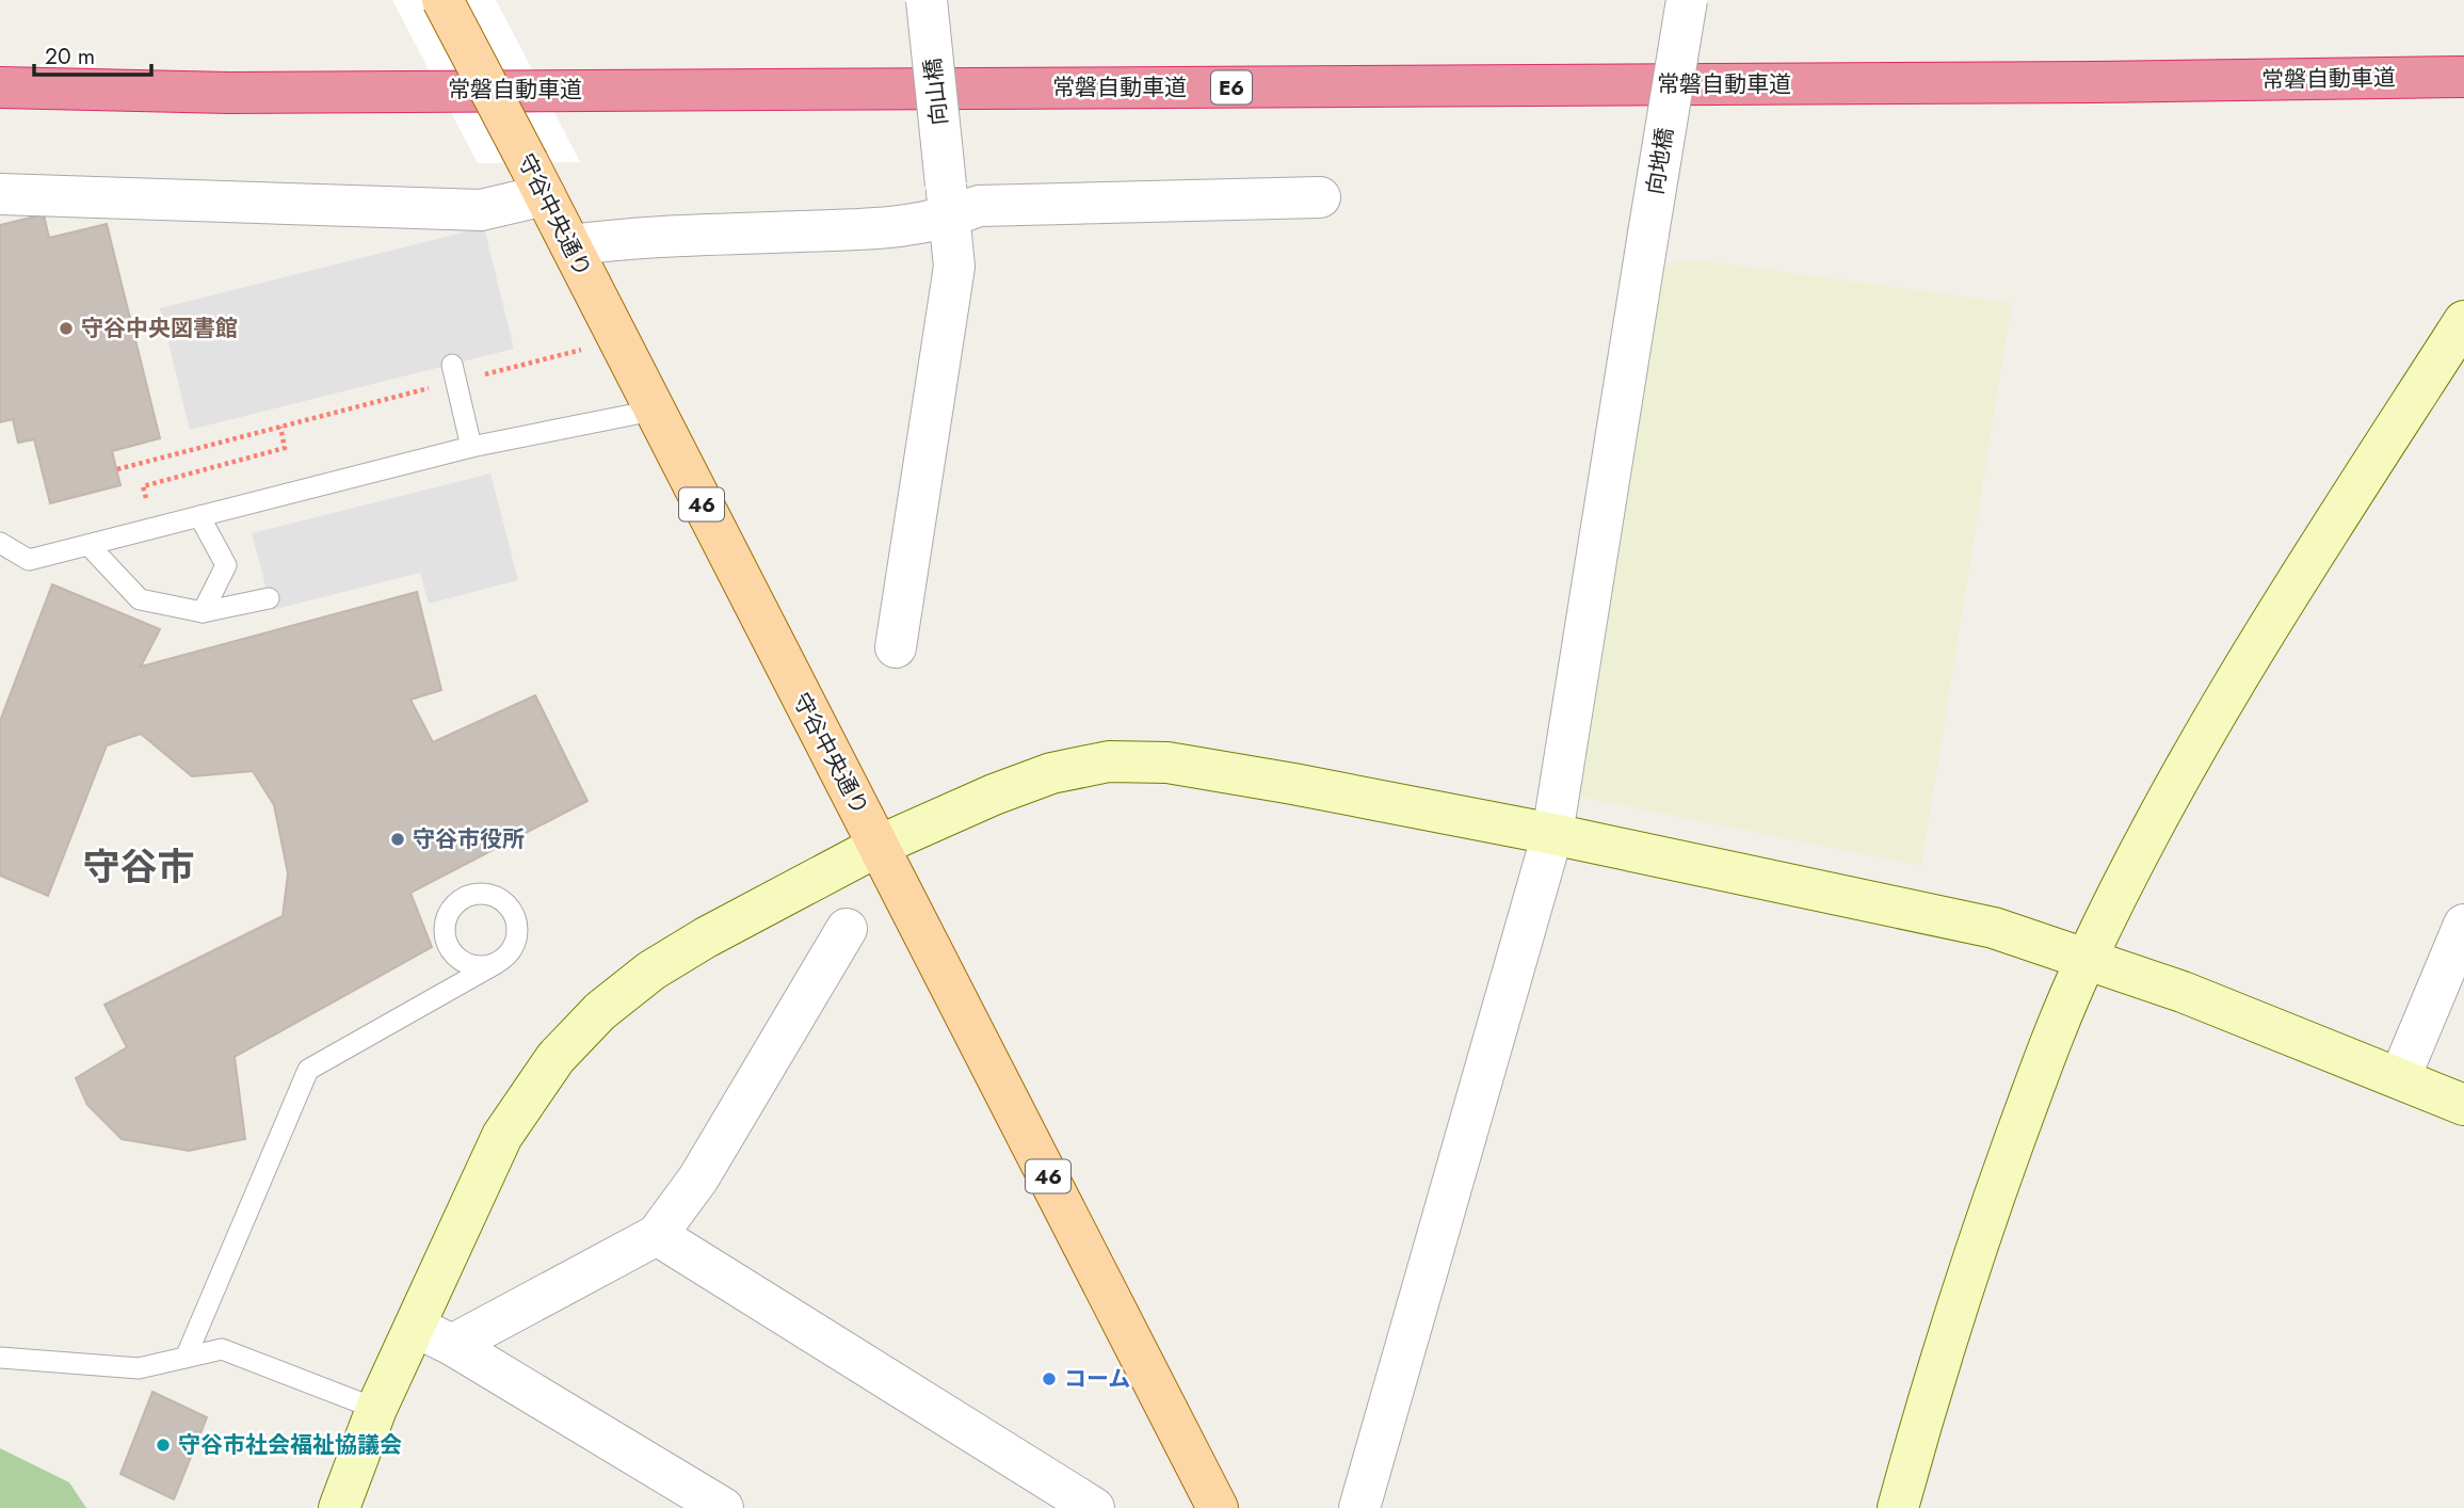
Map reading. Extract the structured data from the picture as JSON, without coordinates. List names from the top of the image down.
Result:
{
  "streets": {
    "highway": ["常磐自動車道", "E6"],
    "main road": ["守谷中央通り", "46"],
    "street": ["向山橋", "向地橋"]
  },
  "districts": ["守谷市"],
  "places": [
    "守谷中央図書館",
    "守谷市役所",
    "コーム",
    "守谷市社会福祉協議会"
  ],
  "scale_bar": "20 m"
}
